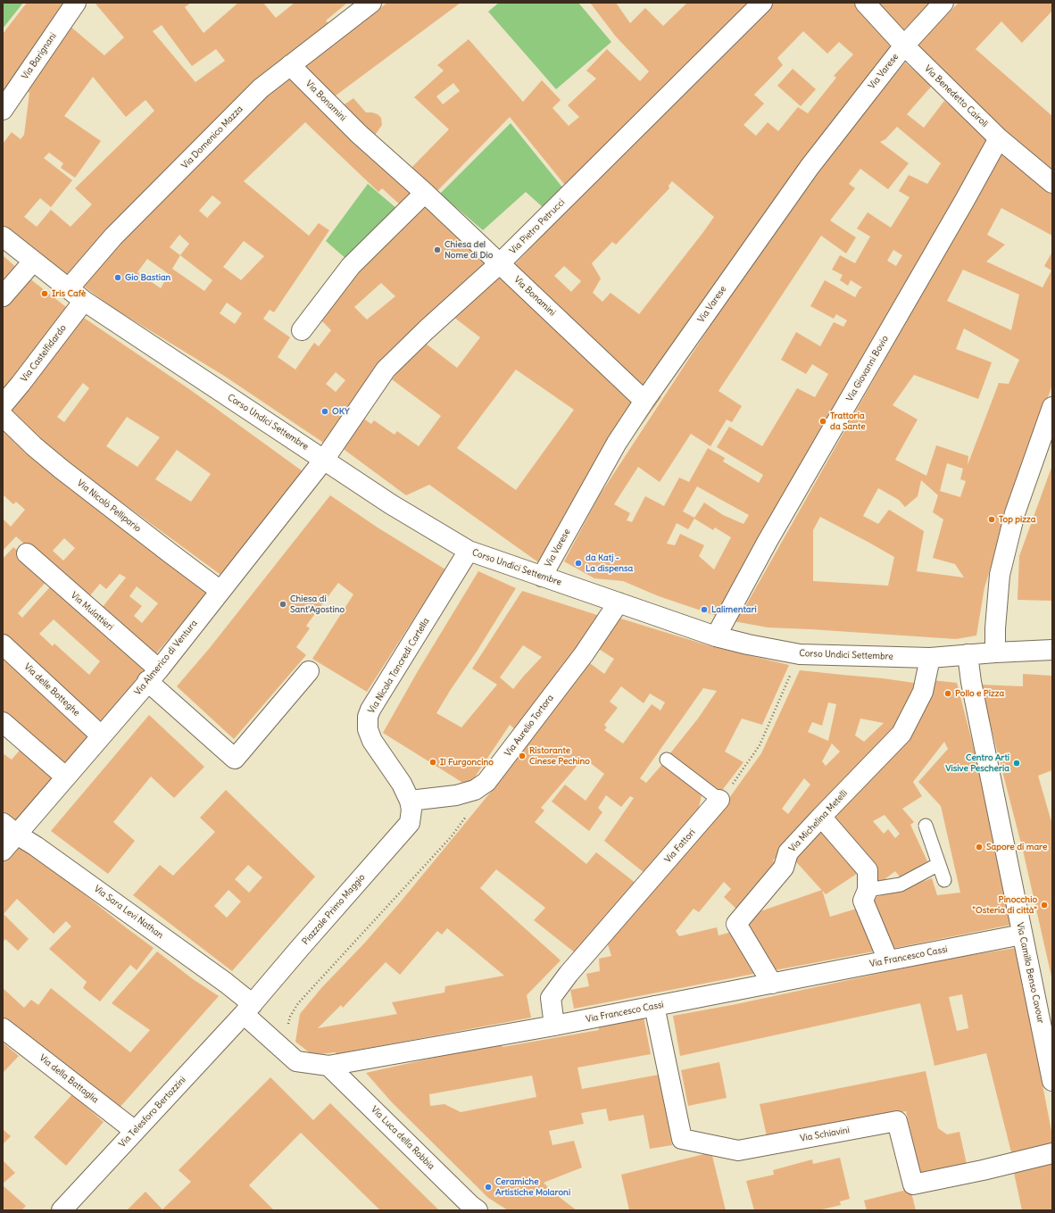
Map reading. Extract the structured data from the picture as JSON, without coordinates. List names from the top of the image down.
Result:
{
  "streets": {
    "street": [
      "Via Barignani",
      "Via Varese",
      "Via Benedetto Cairoli",
      "Via Bonamini",
      "Via Domenico Mazza",
      "Via Pietro Petrucci",
      "Via Castelfidardo",
      "Via Giovanni Bovio",
      "Corso Undici Settembre",
      "Via Nicolò Pellipario",
      "Via Mulattieri",
      "Via Almerico di Ventura",
      "Via Nicola Tancredi Cartella",
      "Via delle Botteghe",
      "Via Aurelio Tortora",
      "Via Michelina Metelli",
      "Via Fattori",
      "Piazzale Primo Maggio",
      "Via Sara Levi Nathan",
      "Via Francesco Cassi",
      "Via Camillo Benso Cavour",
      "Via della Battaglia",
      "Via Telesforo Bertozzini",
      "Via Schiavini",
      "Via Luca della Robbia"
    ]
  },
  "crossings": [
    ["Via Varese", "Via Benedetto Cairoli"],
    ["Via Varese", "Via Bonamini"],
    ["Via Varese", "Corso Undici Settembre"],
    ["Via Benedetto Cairoli", "Via Giovanni Bovio"],
    ["Via Bonamini", "Via Domenico Mazza"],
    ["Via Bonamini", "Via Pietro Petrucci"],
    ["Via Domenico Mazza", "Corso Undici Settembre"],
    ["Via Pietro Petrucci", "Corso Undici Settembre"],
    ["Via Pietro Petrucci", "Via Almerico di Ventura"],
    ["Via Castelfidardo", "Corso Undici Settembre"],
    ["Via Giovanni Bovio", "Corso Undici Settembre"],
    ["Corso Undici Settembre", "Via Almerico di Ventura"],
    ["Corso Undici Settembre", "Via Nicola Tancredi Cartella"],
    ["Corso Undici Settembre", "Via Aurelio Tortora"],
    ["Corso Undici Settembre", "Via Michelina Metelli"],
    ["Corso Undici Settembre", "Via Camillo Benso Cavour"],
    ["Via Nicolò Pellipario", "Via Almerico di Ventura"],
    ["Via Mulattieri", "Via Almerico di Ventura"],
    ["Via Almerico di Ventura", "Via delle Botteghe"],
    ["Via Almerico di Ventura", "Via Sara Levi Nathan"],
    ["Via Nicola Tancredi Cartella", "Via Aurelio Tortora"],
    ["Via Nicola Tancredi Cartella", "Piazzale Primo Maggio"],
    ["Via Aurelio Tortora", "Piazzale Primo Maggio"],
    ["Via Michelina Metelli", "Via Francesco Cassi"],
    ["Via Fattori", "Via Francesco Cassi"],
    ["Piazzale Primo Maggio", "Via Sara Levi Nathan"],
    ["Piazzale Primo Maggio", "Via Francesco Cassi"],
    ["Piazzale Primo Maggio", "Via Telesforo Bertozzini"],
    ["Via Sara Levi Nathan", "Via Francesco Cassi"],
    ["Via Sara Levi Nathan", "Via Telesforo Bertozzini"],
    ["Via Francesco Cassi", "Via Camillo Benso Cavour"],
    ["Via Francesco Cassi", "Via Telesforo Bertozzini"],
    ["Via Francesco Cassi", "Via Schiavini"],
    ["Via Francesco Cassi", "Via Luca della Robbia"],
    ["Via della Battaglia", "Via Telesforo Bertozzini"]
  ],
  "places": [
    "Chiesa del Nome di Dio",
    "Gio Bastian",
    "Iris Cafè",
    "OKY",
    "Trattoria da Sante",
    "Top pizza",
    "da Katj - La dispensa",
    "Chiesa di Sant'Agostino",
    "Lalimentari",
    "Pollo e Pizza",
    "Ristorante Cinese Pechino",
    "Il Furgoncino",
    "Centro Arti Visive Pescheria",
    "Sapore di mare",
    "Pinocchio \"Osteria di città\"",
    "Ceramiche Artistiche Molaroni"
  ]
}
